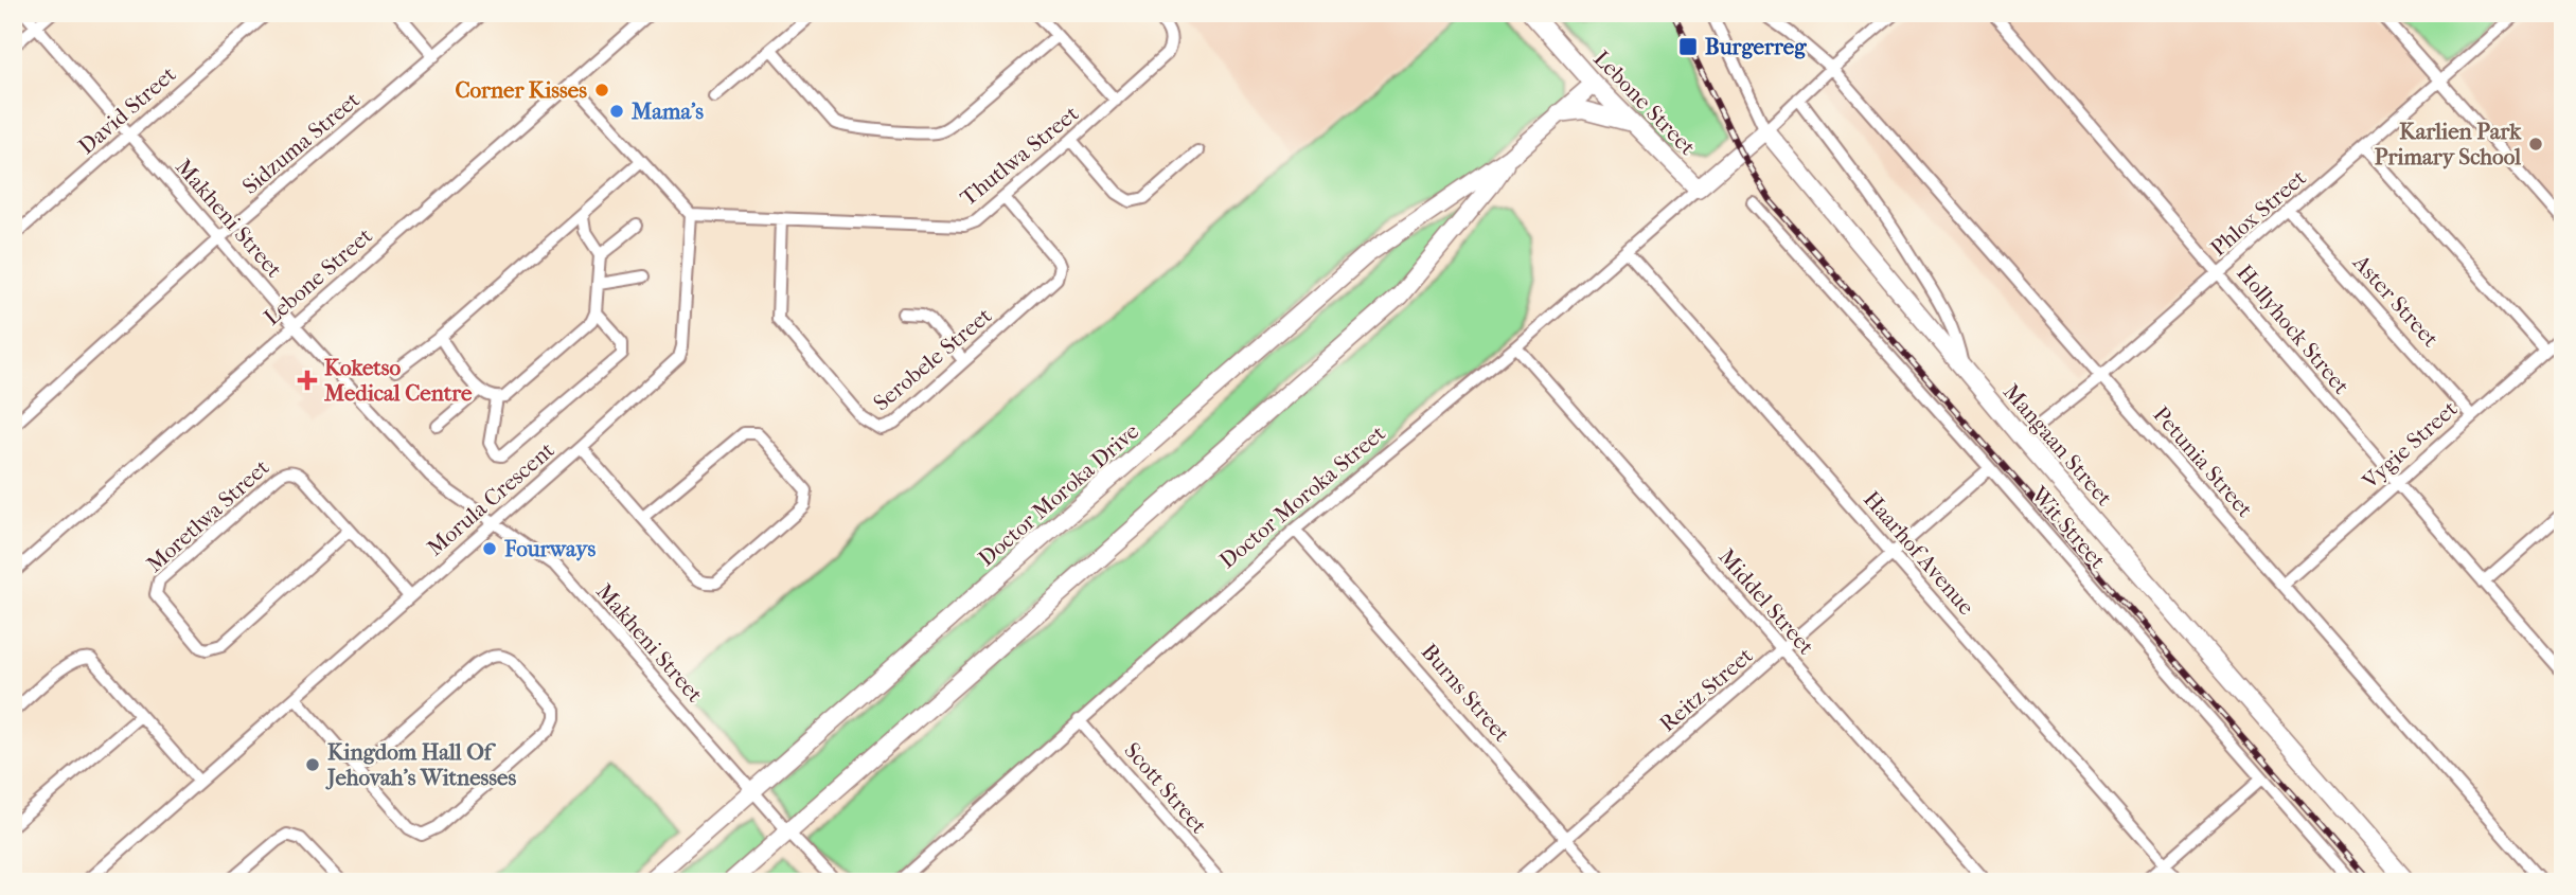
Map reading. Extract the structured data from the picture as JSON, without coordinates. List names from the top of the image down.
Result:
{
  "streets": {
    "street": [
      "Lebone Street",
      "David Street",
      "Sidzuma Street",
      "Thutlwa Street",
      "Phlox Street",
      "Makheni Street",
      "Aster Street",
      "Hollyhock Street",
      "Serobele Street",
      "Mangaan Street",
      "Vygie Street",
      "Petunia Street",
      "Doctor Moroka Drive",
      "Doctor Moroka Street",
      "Morula Crescent",
      "Moretlwa Street",
      "Wit Street",
      "Haarhof Avenue",
      "Middel Street",
      "Reitz Street",
      "Burns Street",
      "Scott Street"
    ]
  },
  "crossings": [
    ["Lebone Street", "Makheni Street"],
    ["Lebone Street", "Doctor Moroka Drive"],
    ["Lebone Street", "Doctor Moroka Street"],
    ["David Street", "Makheni Street"],
    ["Sidzuma Street", "Makheni Street"],
    ["Thutlwa Street", "Serobele Street"],
    ["Thutlwa Street", "Morula Crescent"],
    ["Phlox Street", "Aster Street"],
    ["Phlox Street", "Hollyhock Street"],
    ["Phlox Street", "Mangaan Street"],
    ["Phlox Street", "Petunia Street"],
    ["Makheni Street", "Doctor Moroka Drive"],
    ["Makheni Street", "Morula Crescent"],
    ["Aster Street", "Vygie Street"],
    ["Hollyhock Street", "Vygie Street"],
    ["Mangaan Street", "Doctor Moroka Street"],
    ["Vygie Street", "Petunia Street"],
    ["Doctor Moroka Street", "Haarhof Avenue"],
    ["Doctor Moroka Street", "Middel Street"],
    ["Doctor Moroka Street", "Burns Street"],
    ["Doctor Moroka Street", "Scott Street"],
    ["Morula Crescent", "Moretlwa Street"],
    ["Wit Street", "Reitz Street"],
    ["Haarhof Avenue", "Reitz Street"],
    ["Middel Street", "Reitz Street"],
    ["Reitz Street", "Burns Street"]
  ],
  "places": {
    "transit": ["Burgerreg"],
    "other": [
      "Corner Kisses",
      "Mama's",
      "Karlien Park Primary School",
      "Fourways",
      "Kingdom Hall Of Jehovah's Witnesses"
    ],
    "health": ["Koketso Medical Centre"]
  }
}
